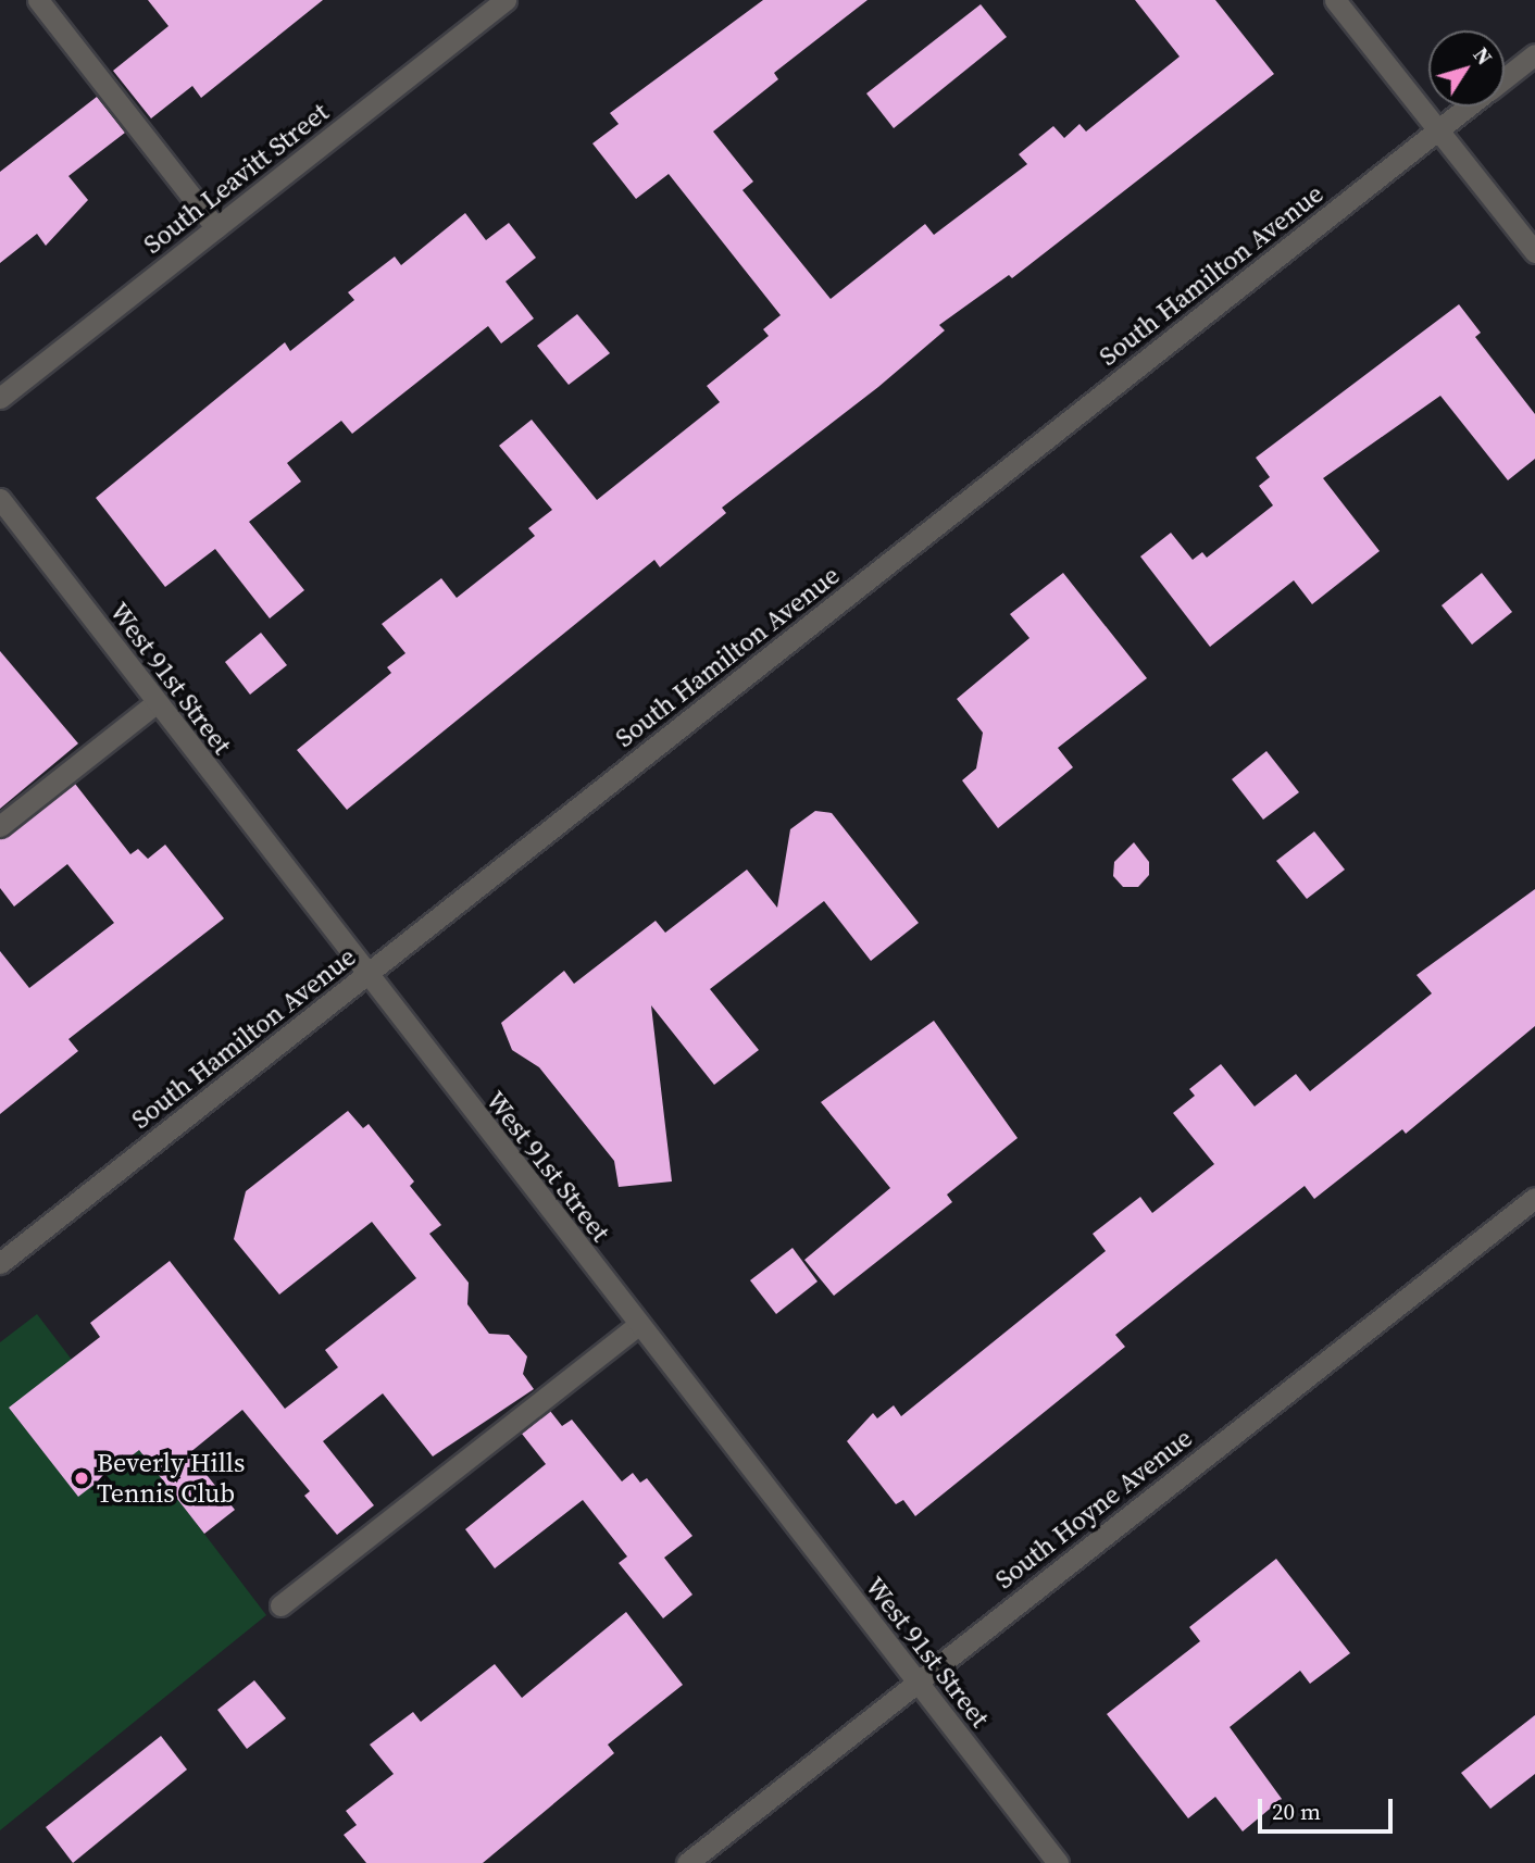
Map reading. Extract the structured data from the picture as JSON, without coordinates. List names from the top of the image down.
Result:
{
  "streets": {
    "street": [
      "South Leavitt Street",
      "South Hamilton Avenue",
      "West 91st Street",
      "South Hoyne Avenue"
    ]
  },
  "crossings": [
    ["South Hamilton Avenue", "West 91st Street"],
    ["West 91st Street", "South Hoyne Avenue"]
  ],
  "places": ["Beverly Hills Tennis Club"],
  "scale_bar": "20 m",
  "north": "top right"
}
